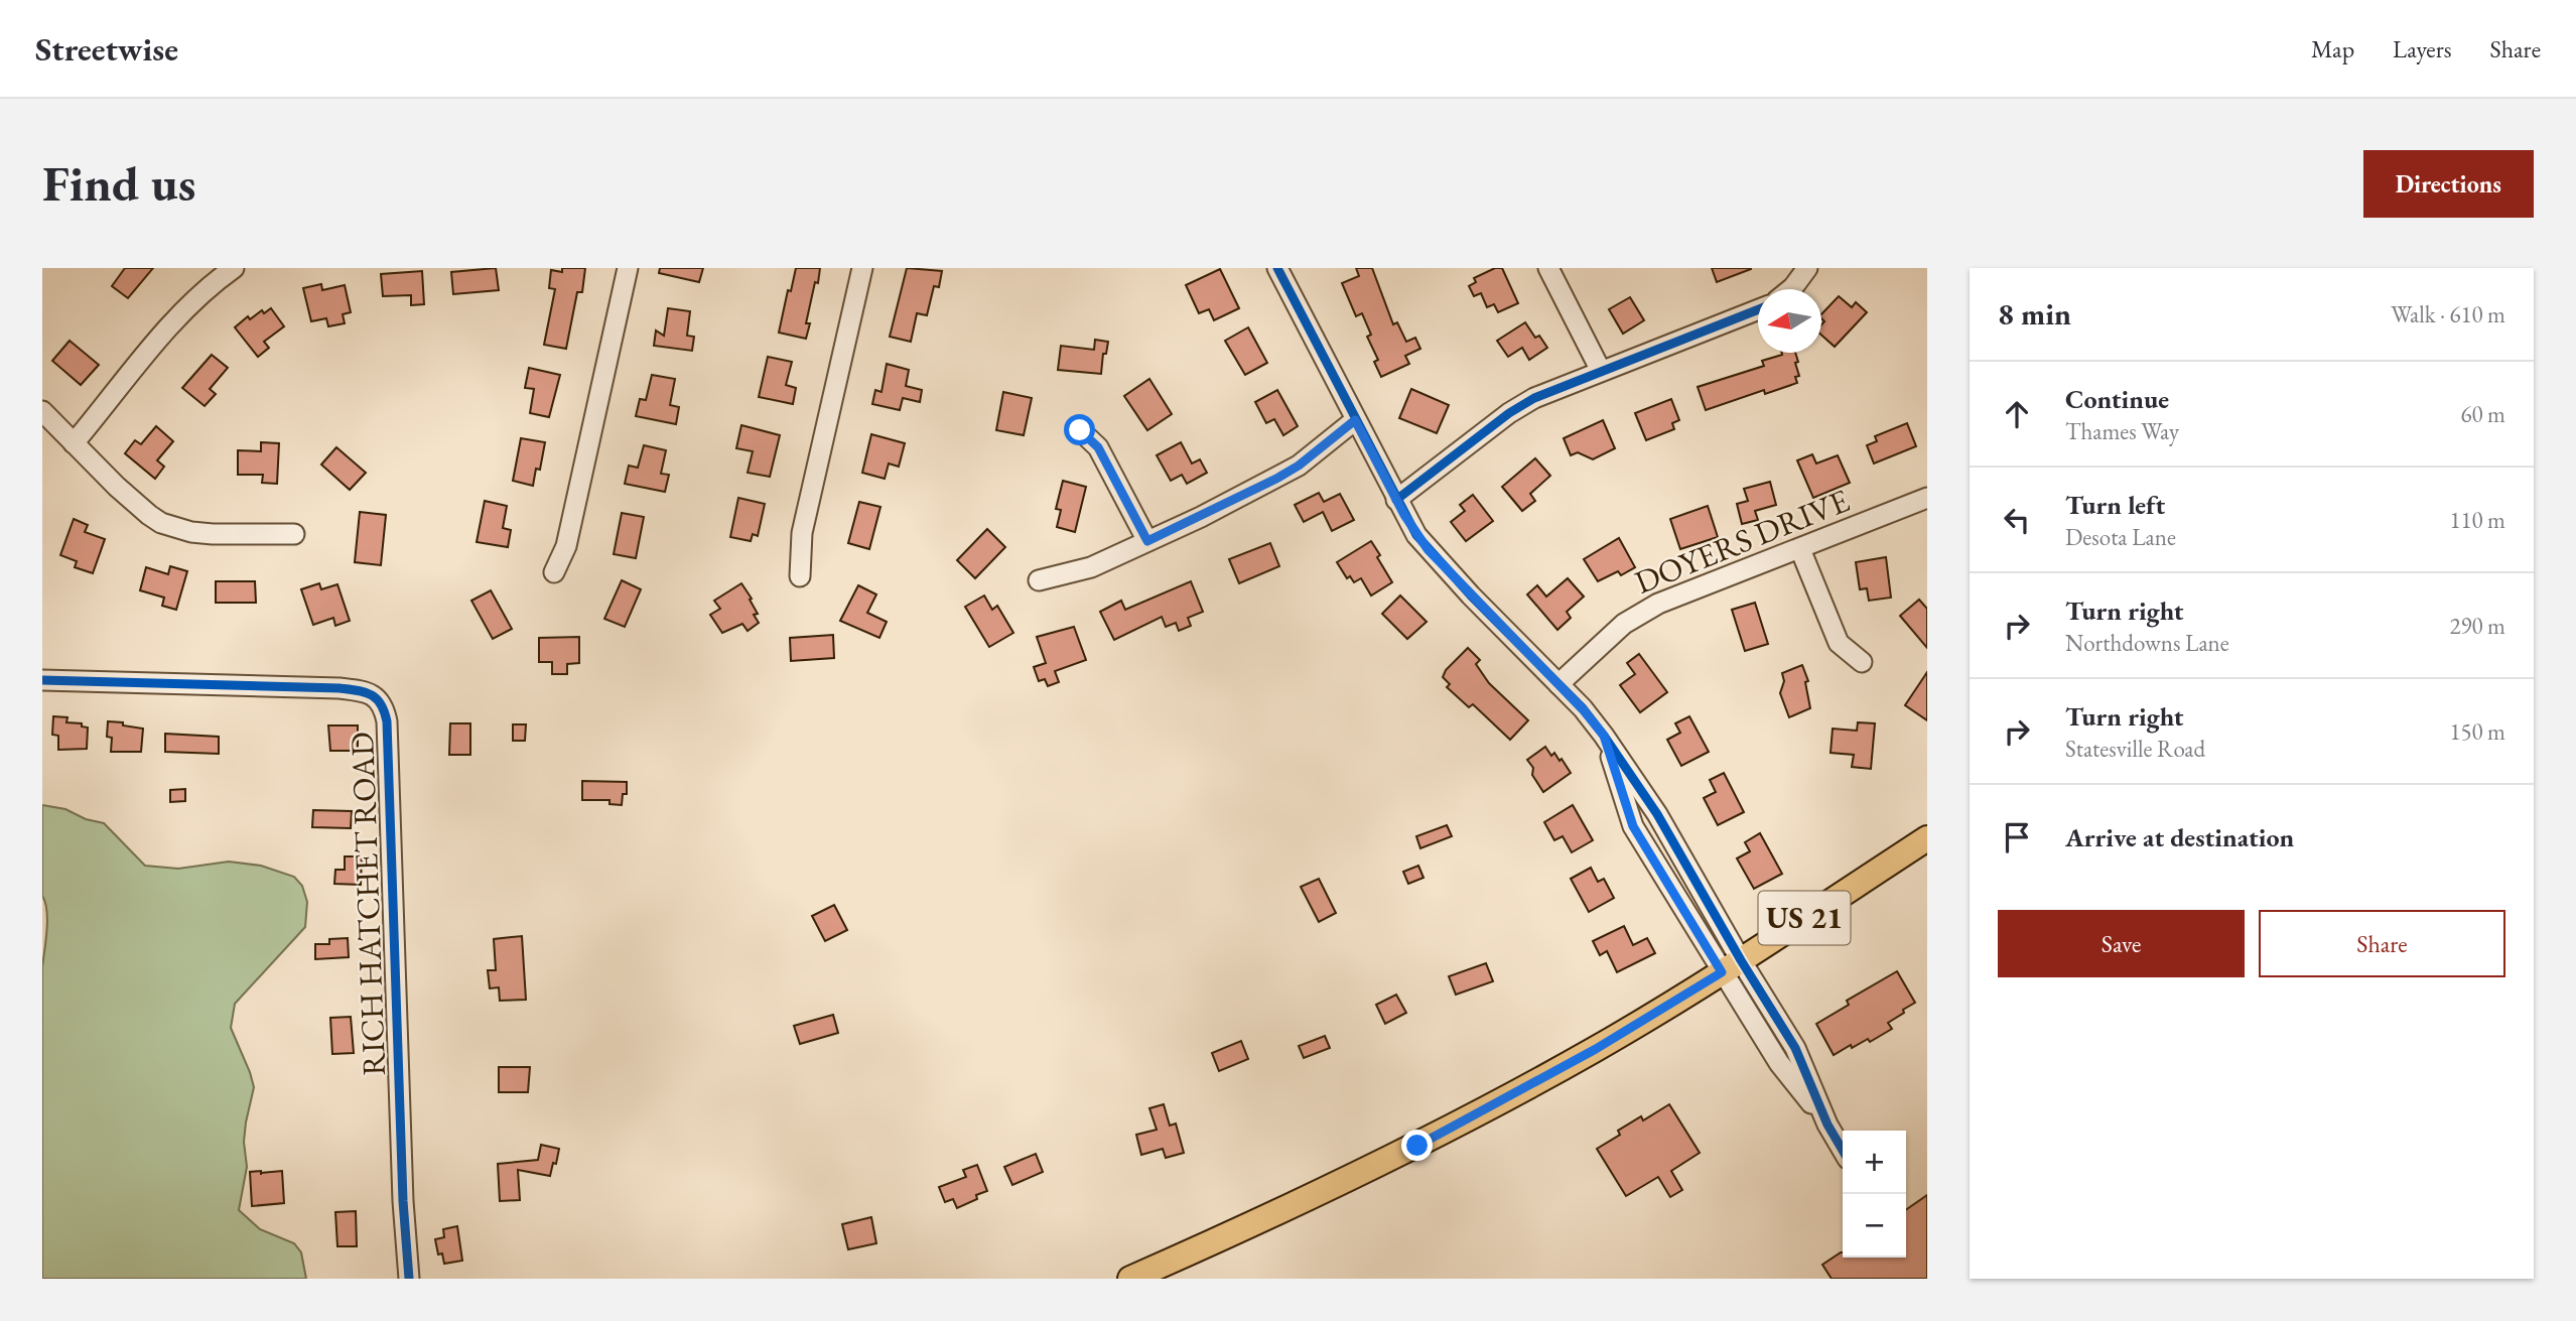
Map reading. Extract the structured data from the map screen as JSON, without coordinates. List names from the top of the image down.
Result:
{
  "streets": {
    "main road": ["US 21"],
    "street": ["DOYERS DRIVE", "RICH HATCHET ROAD"]
  },
  "north": "left",
  "page": {
    "header": "Streetwise",
    "nav": ["Map", "Layers", "Share"],
    "buttons": [
      "Directions",
      ["Save", "Share"]
    ],
    "title": "Find us",
    "heading": ["8 min", "Walk · 610 m"],
    "list": [
      ["Continue", "Thames Way", "60 m"],
      ["Turn left", "Desota Lane", "110 m"],
      ["Turn right", "Northdowns Lane", "290 m"],
      ["Turn right", "Statesville Road", "150 m"],
      "Arrive at destination"
    ],
    "map_buttons": ["+", "−"]
  }
}
